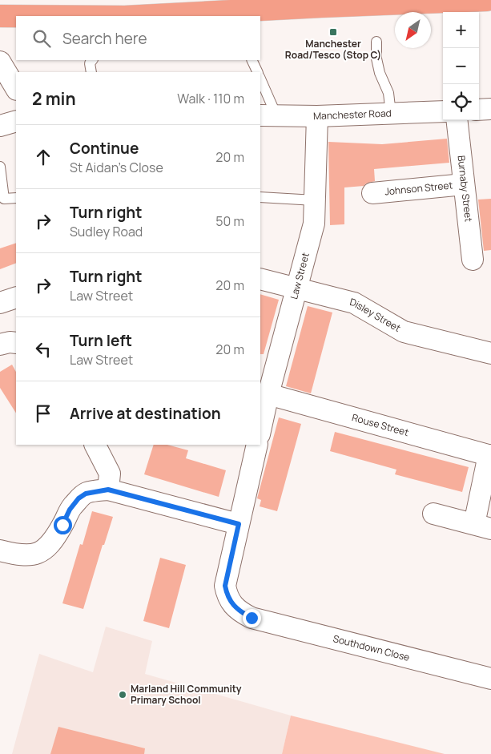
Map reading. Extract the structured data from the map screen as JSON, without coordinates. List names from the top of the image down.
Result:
{
  "streets": {
    "street": [
      "Manchester Road",
      "Burnaby Street",
      "Johnson Street",
      "Law Street",
      "Disley Street",
      "Rouse Street",
      "Southdown Close"
    ]
  },
  "crossings": [
    ["Manchester Road", "Law Street"],
    ["Burnaby Street", "Johnson Street"],
    ["Law Street", "Disley Street"],
    ["Law Street", "Rouse Street"]
  ],
  "places": {
    "transit": ["Manchester Road/Tesco (Stop C)"],
    "other": ["Marland Hill Community Primary School"]
  },
  "north": "bottom left",
  "page": {
    "map_buttons": ["+", "−"],
    "search": "Search here",
    "heading": ["2 min", "Walk · 110 m"],
    "list": [
      ["Continue", "St Aidan's Close", "20 m"],
      ["Turn right", "Sudley Road", "50 m"],
      ["Turn right", "Law Street", "20 m"],
      ["Turn left", "Law Street", "20 m"],
      "Arrive at destination"
    ]
  }
}
